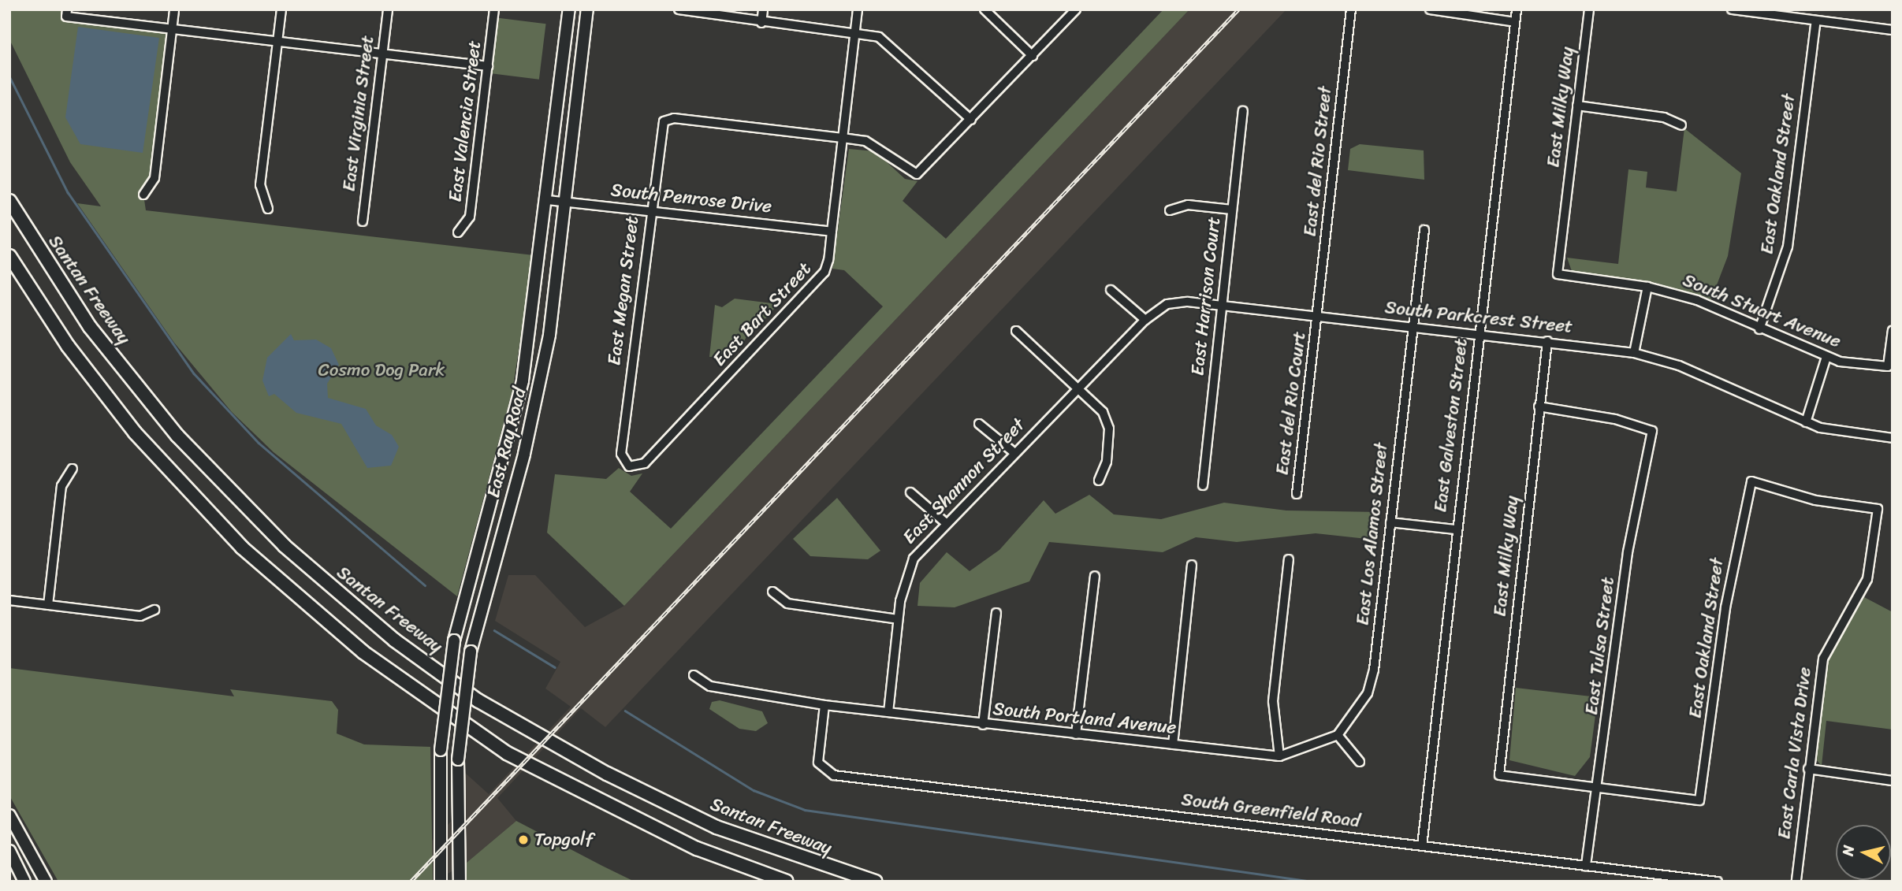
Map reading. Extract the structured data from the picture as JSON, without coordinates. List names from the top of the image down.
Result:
{
  "streets": {
    "highway": ["Santan Freeway"],
    "main road": ["East Ray Road"],
    "street": [
      "East Milky Way",
      "East Virginia Street",
      "East Valencia Street",
      "East del Rio Street",
      "East Oakland Street",
      "South Penrose Drive",
      "East Megan Street",
      "East Harrison Court",
      "South Stuart Avenue",
      "East Bart Street",
      "South Parkcrest Street",
      "East del Rio Court",
      "East Galveston Street",
      "East Shannon Street",
      "East Los Alamos Street",
      "East Tulsa Street",
      "South Portland Avenue",
      "East Carla Vista Drive",
      "South Greenfield Road"
    ]
  },
  "crossings": [
    ["East Milky Way", "East Oakland Street"],
    ["East Milky Way", "South Stuart Avenue"],
    ["East Milky Way", "South Parkcrest Street"],
    ["East Milky Way", "East Tulsa Street"],
    ["East del Rio Street", "South Parkcrest Street"],
    ["East del Rio Street", "East del Rio Court"],
    ["East Oakland Street", "South Stuart Avenue"],
    ["East Oakland Street", "East Tulsa Street"],
    ["East Oakland Street", "East Carla Vista Drive"],
    ["South Penrose Drive", "East Megan Street"],
    ["South Penrose Drive", "East Bart Street"],
    ["South Penrose Drive", "East Ray Road"],
    ["East Megan Street", "East Bart Street"],
    ["East Harrison Court", "South Parkcrest Street"],
    ["South Parkcrest Street", "East del Rio Court"],
    ["South Parkcrest Street", "East Galveston Street"],
    ["South Parkcrest Street", "East Shannon Street"],
    ["South Parkcrest Street", "East Los Alamos Street"],
    ["East Galveston Street", "South Greenfield Road"],
    ["East Shannon Street", "South Portland Avenue"],
    ["East Los Alamos Street", "South Portland Avenue"],
    ["East Tulsa Street", "South Greenfield Road"],
    ["South Portland Avenue", "South Greenfield Road"]
  ],
  "parks": ["Cosmo Dog Park"],
  "places": ["Topgolf"],
  "north": "left"
}
